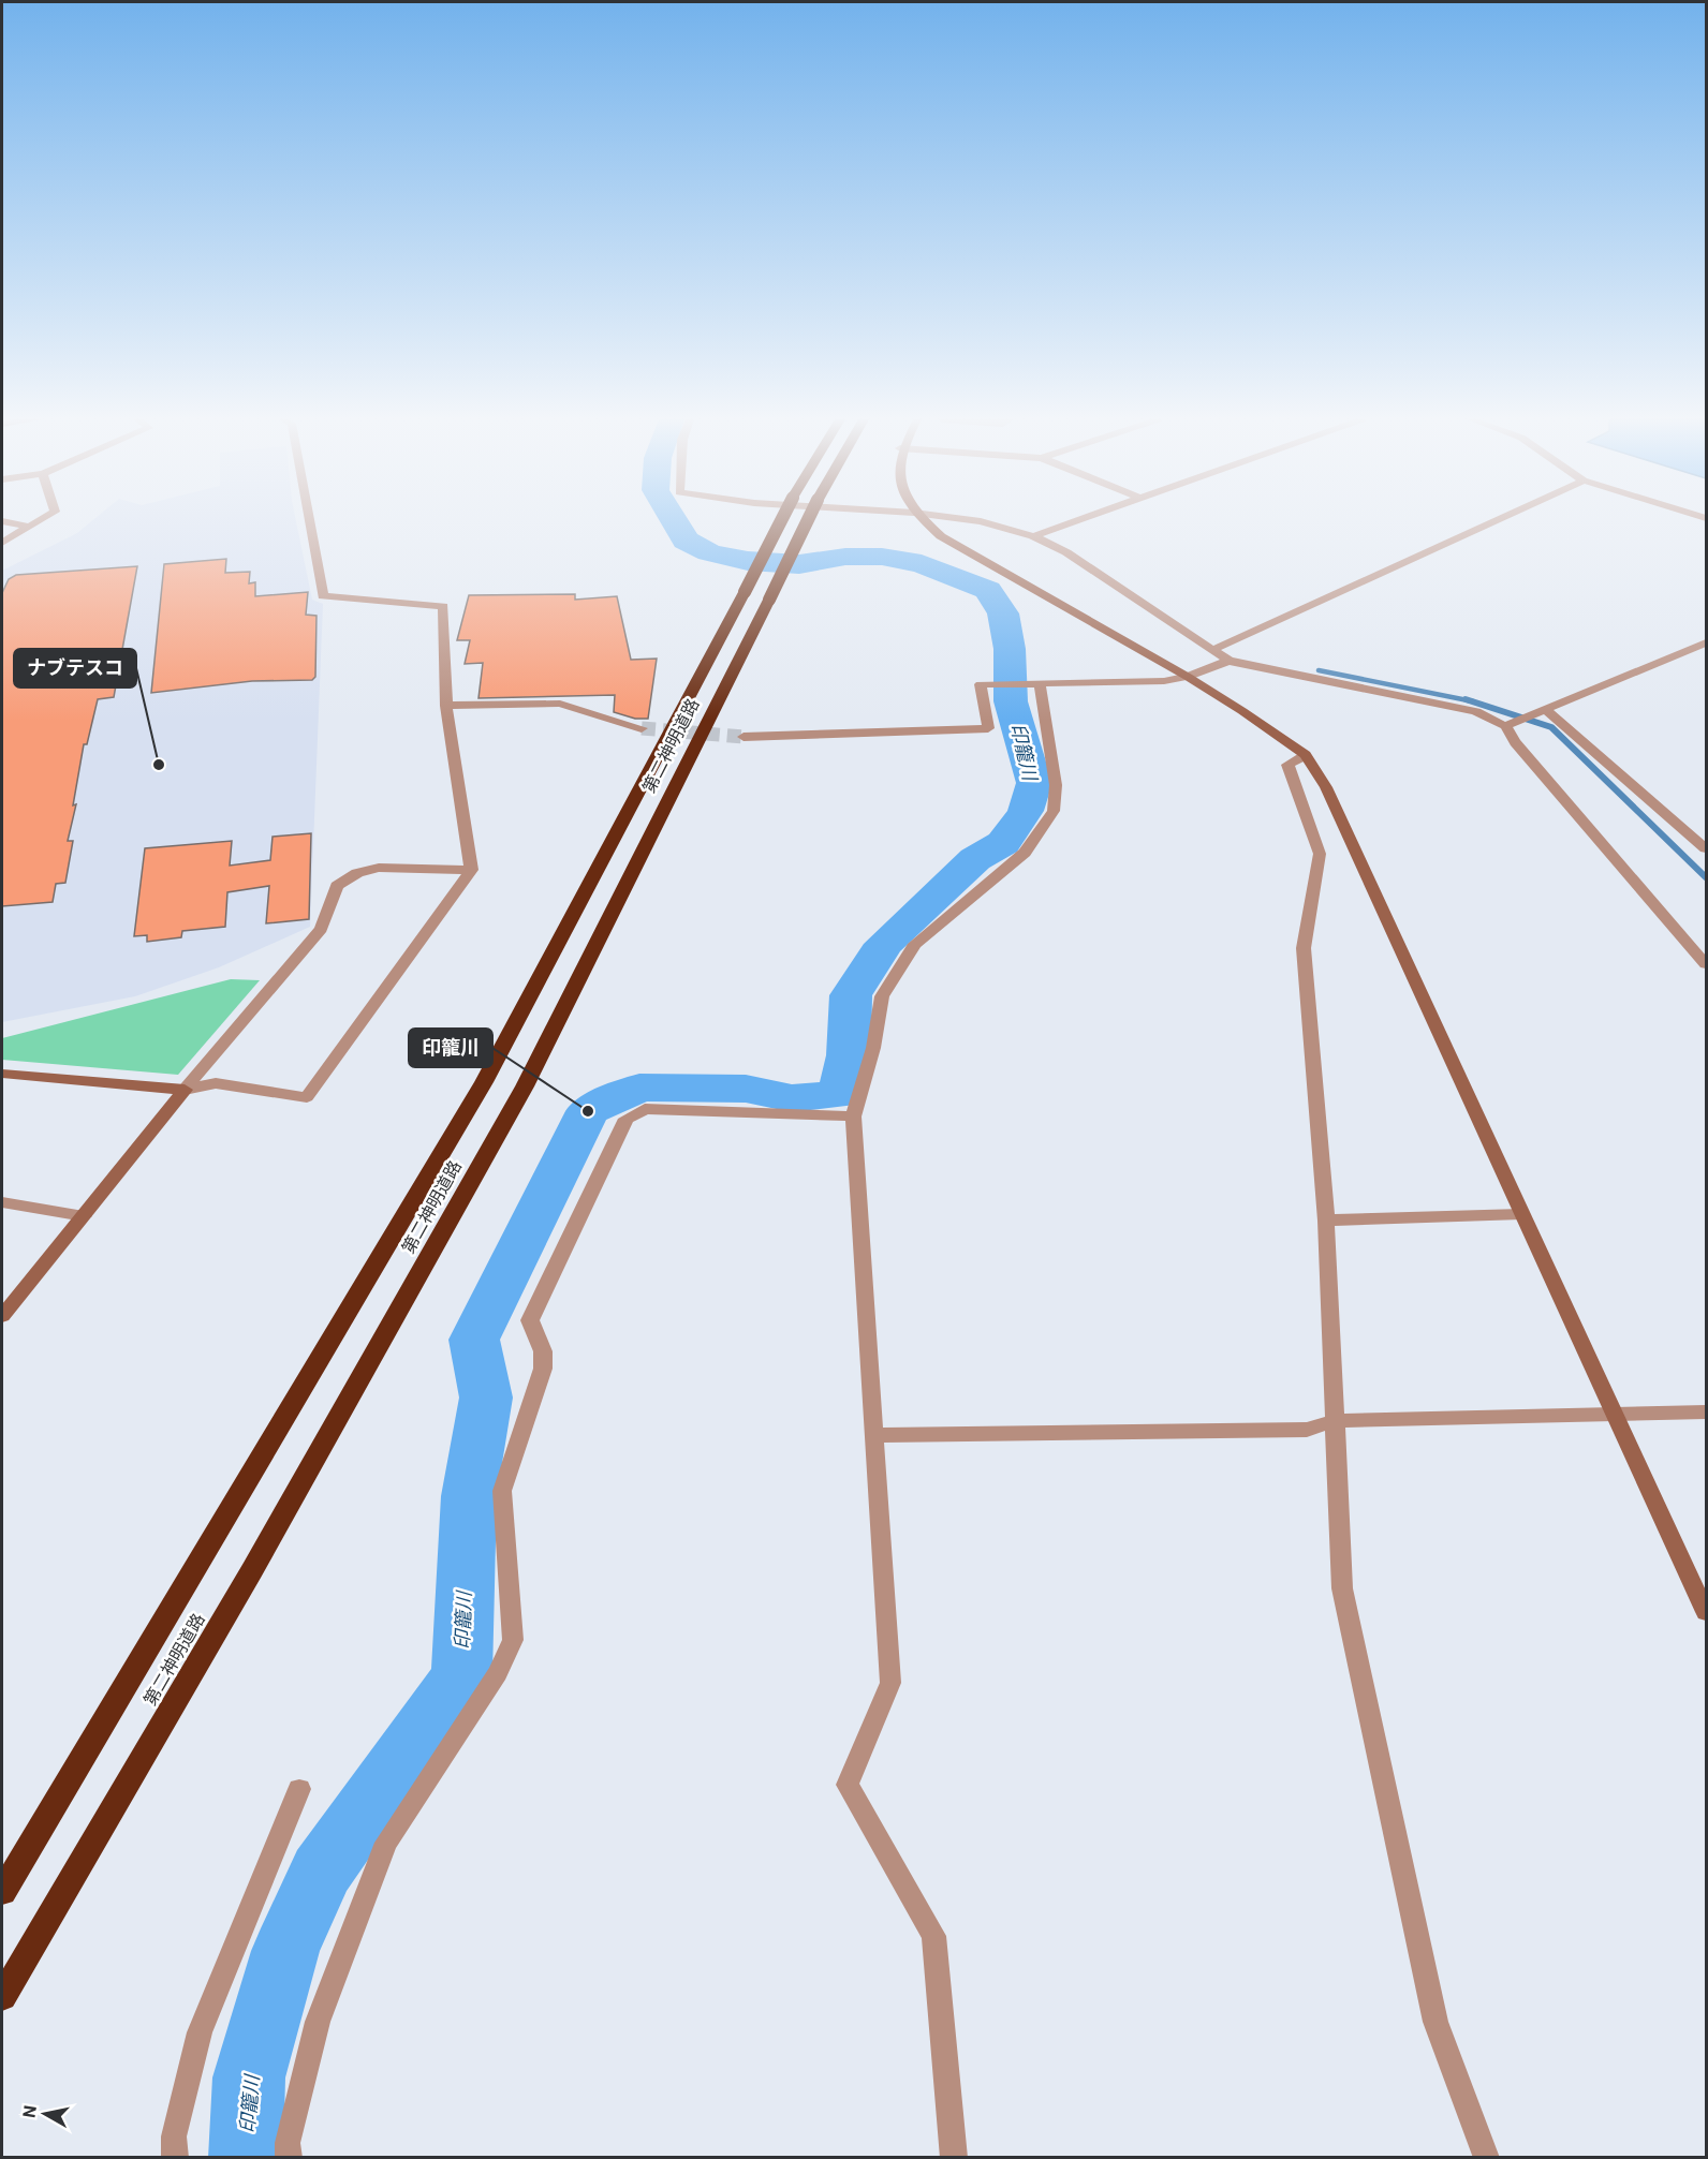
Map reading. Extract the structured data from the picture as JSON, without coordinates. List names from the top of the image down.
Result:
{
  "streets": {
    "highway": ["第二神明道路"]
  },
  "water": ["印籠川"],
  "places": ["ナブテスコ", "印籠川"],
  "north": "left"
}
